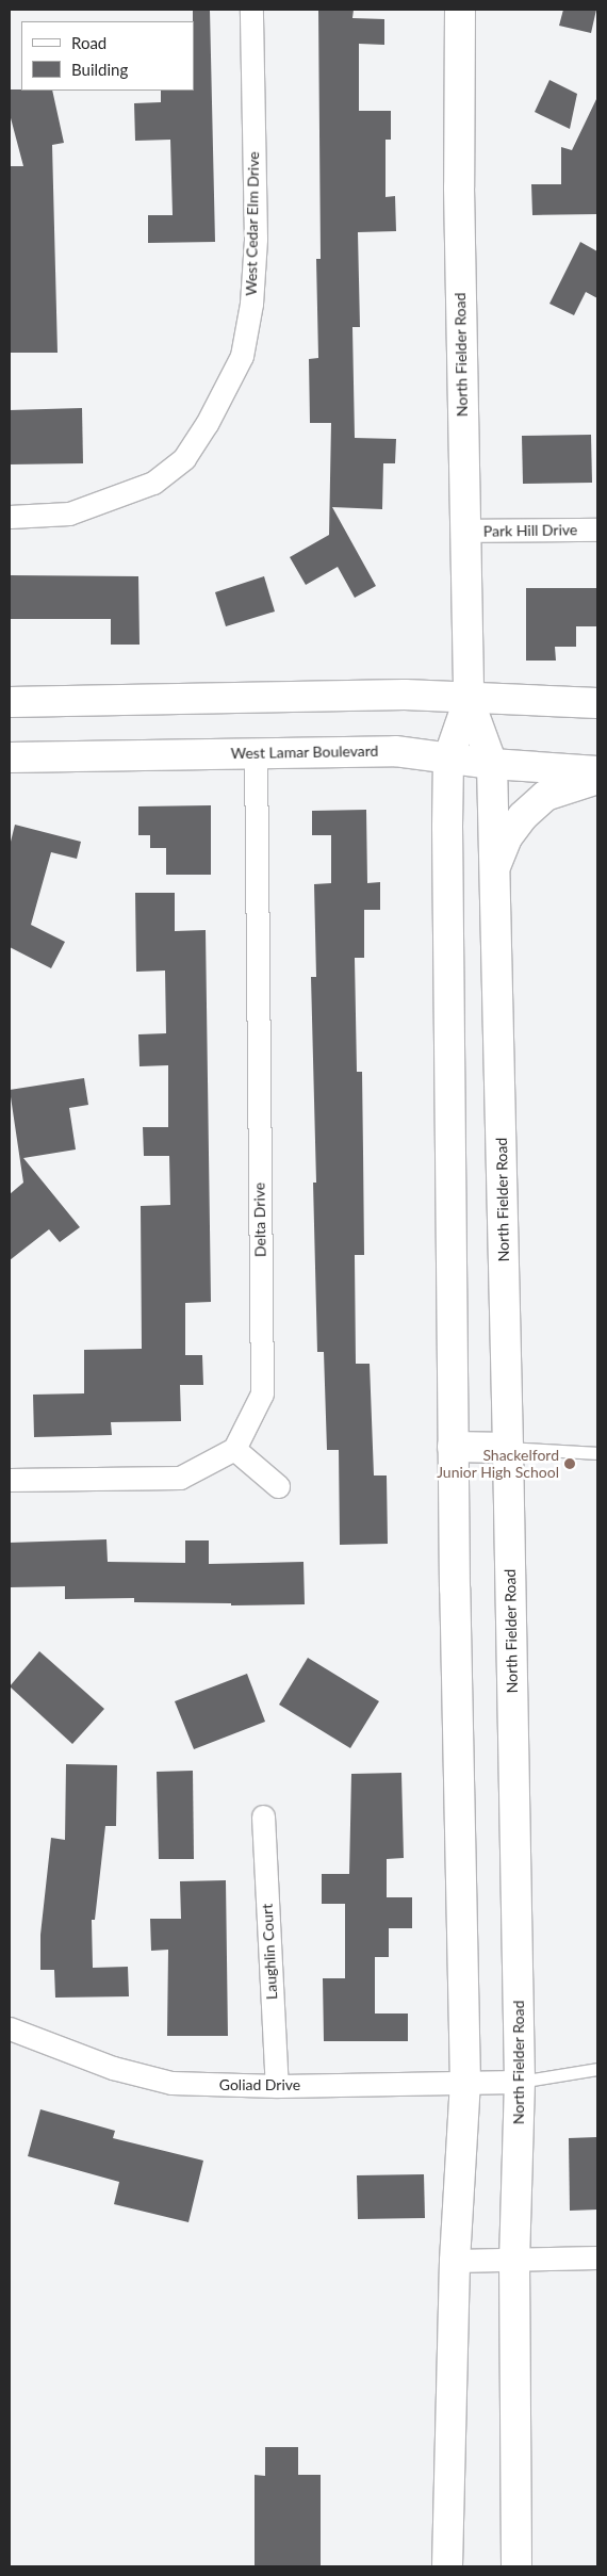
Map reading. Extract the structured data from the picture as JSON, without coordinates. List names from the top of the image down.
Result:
{
  "streets": {
    "main road": ["North Fielder Road", "West Lamar Boulevard"],
    "street": [
      "West Cedar Elm Drive",
      "Park Hill Drive",
      "Delta Drive",
      "Laughlin Court",
      "Goliad Drive"
    ]
  },
  "crossings": [
    ["North Fielder Road", "Park Hill Drive"],
    ["North Fielder Road", "West Lamar Boulevard"],
    ["North Fielder Road", "Goliad Drive"],
    ["West Lamar Boulevard", "Delta Drive"],
    ["Laughlin Court", "Goliad Drive"]
  ],
  "places": ["Shackelford Junior High School"],
  "legend": ["Road", "Building"]
}
